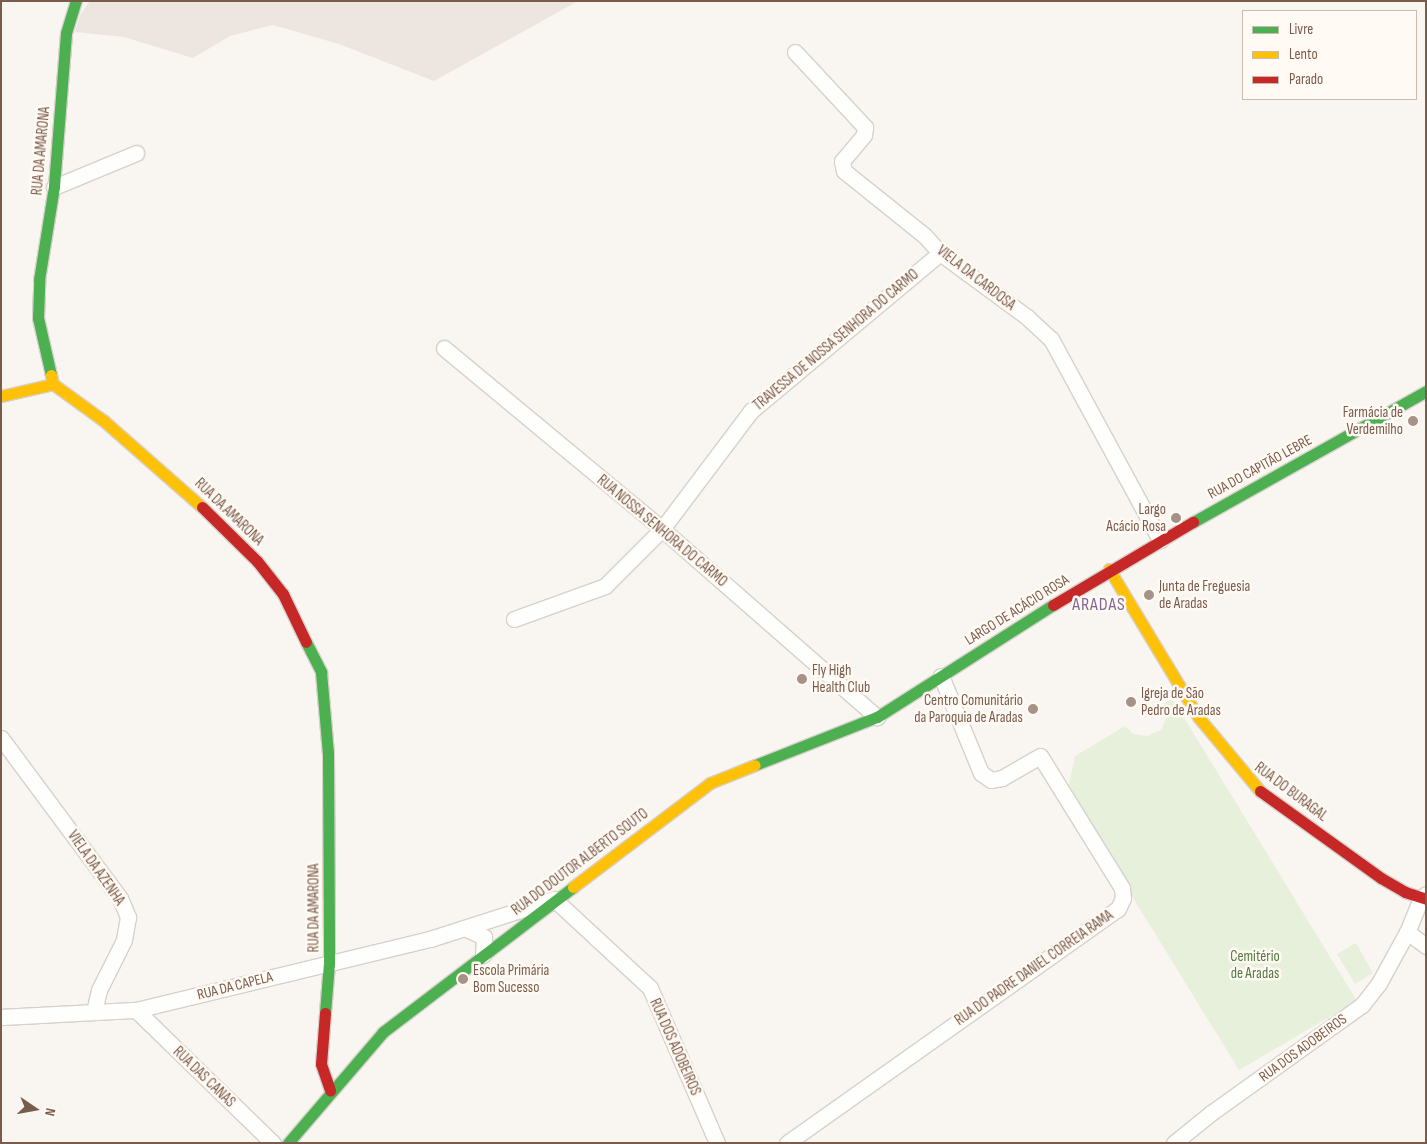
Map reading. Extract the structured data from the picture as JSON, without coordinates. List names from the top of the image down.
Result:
{
  "streets": {
    "street": [
      "RUA DA AMARONA",
      "VIELA DA CARDOSA",
      "TRAVESSA DE NOSSA SENHORA DO CARMO",
      "RUA DO CAPITÃO LEBRE",
      "RUA NOSSA SENHORA DO CARMO",
      "LARGO DE ACÁCIO ROSA",
      "RUA DO BURAGAL",
      "RUA DO DOUTOR ALBERTO SOUTO",
      "VIELA DA AZENHA",
      "RUA DO PADRE DANIEL CORREIA RAMA",
      "RUA DA CAPELA",
      "RUA DOS ADOBEIROS",
      "RUA DAS CANAS"
    ]
  },
  "crossings": [
    ["RUA DA AMARONA", "RUA DO DOUTOR ALBERTO SOUTO"],
    ["RUA DA AMARONA", "RUA DA CAPELA"],
    ["VIELA DA CARDOSA", "TRAVESSA DE NOSSA SENHORA DO CARMO"],
    ["VIELA DA CARDOSA", "RUA DO CAPITÃO LEBRE"],
    ["TRAVESSA DE NOSSA SENHORA DO CARMO", "RUA NOSSA SENHORA DO CARMO"],
    ["RUA DO CAPITÃO LEBRE", "LARGO DE ACÁCIO ROSA"],
    ["RUA DO CAPITÃO LEBRE", "RUA DO BURAGAL"],
    ["RUA NOSSA SENHORA DO CARMO", "RUA DO DOUTOR ALBERTO SOUTO"],
    ["LARGO DE ACÁCIO ROSA", "RUA DO BURAGAL"],
    ["LARGO DE ACÁCIO ROSA", "RUA DO DOUTOR ALBERTO SOUTO"],
    ["LARGO DE ACÁCIO ROSA", "RUA DO PADRE DANIEL CORREIA RAMA"],
    ["RUA DO BURAGAL", "RUA DOS ADOBEIROS"],
    ["RUA DO DOUTOR ALBERTO SOUTO", "RUA DO PADRE DANIEL CORREIA RAMA"],
    ["RUA DO DOUTOR ALBERTO SOUTO", "RUA DA CAPELA"],
    ["RUA DO DOUTOR ALBERTO SOUTO", "RUA DOS ADOBEIROS"],
    ["VIELA DA AZENHA", "RUA DA CAPELA"],
    ["RUA DA CAPELA", "RUA DOS ADOBEIROS"],
    ["RUA DA CAPELA", "RUA DAS CANAS"]
  ],
  "districts": ["ARADAS"],
  "parks": ["Cemitério de Aradas"],
  "places": [
    "Farmácia de Verdemilho",
    "Largo Acácio Rosa",
    "Junta de Freguesia de Aradas",
    "Fly High Health Club",
    "Igreja de São Pedro de Aradas",
    "Centro Comunitário da Paroquia de Aradas",
    "Escola Primária Bom Sucesso"
  ],
  "legend": ["Livre", "Lento", "Parado"],
  "north": "right"
}
